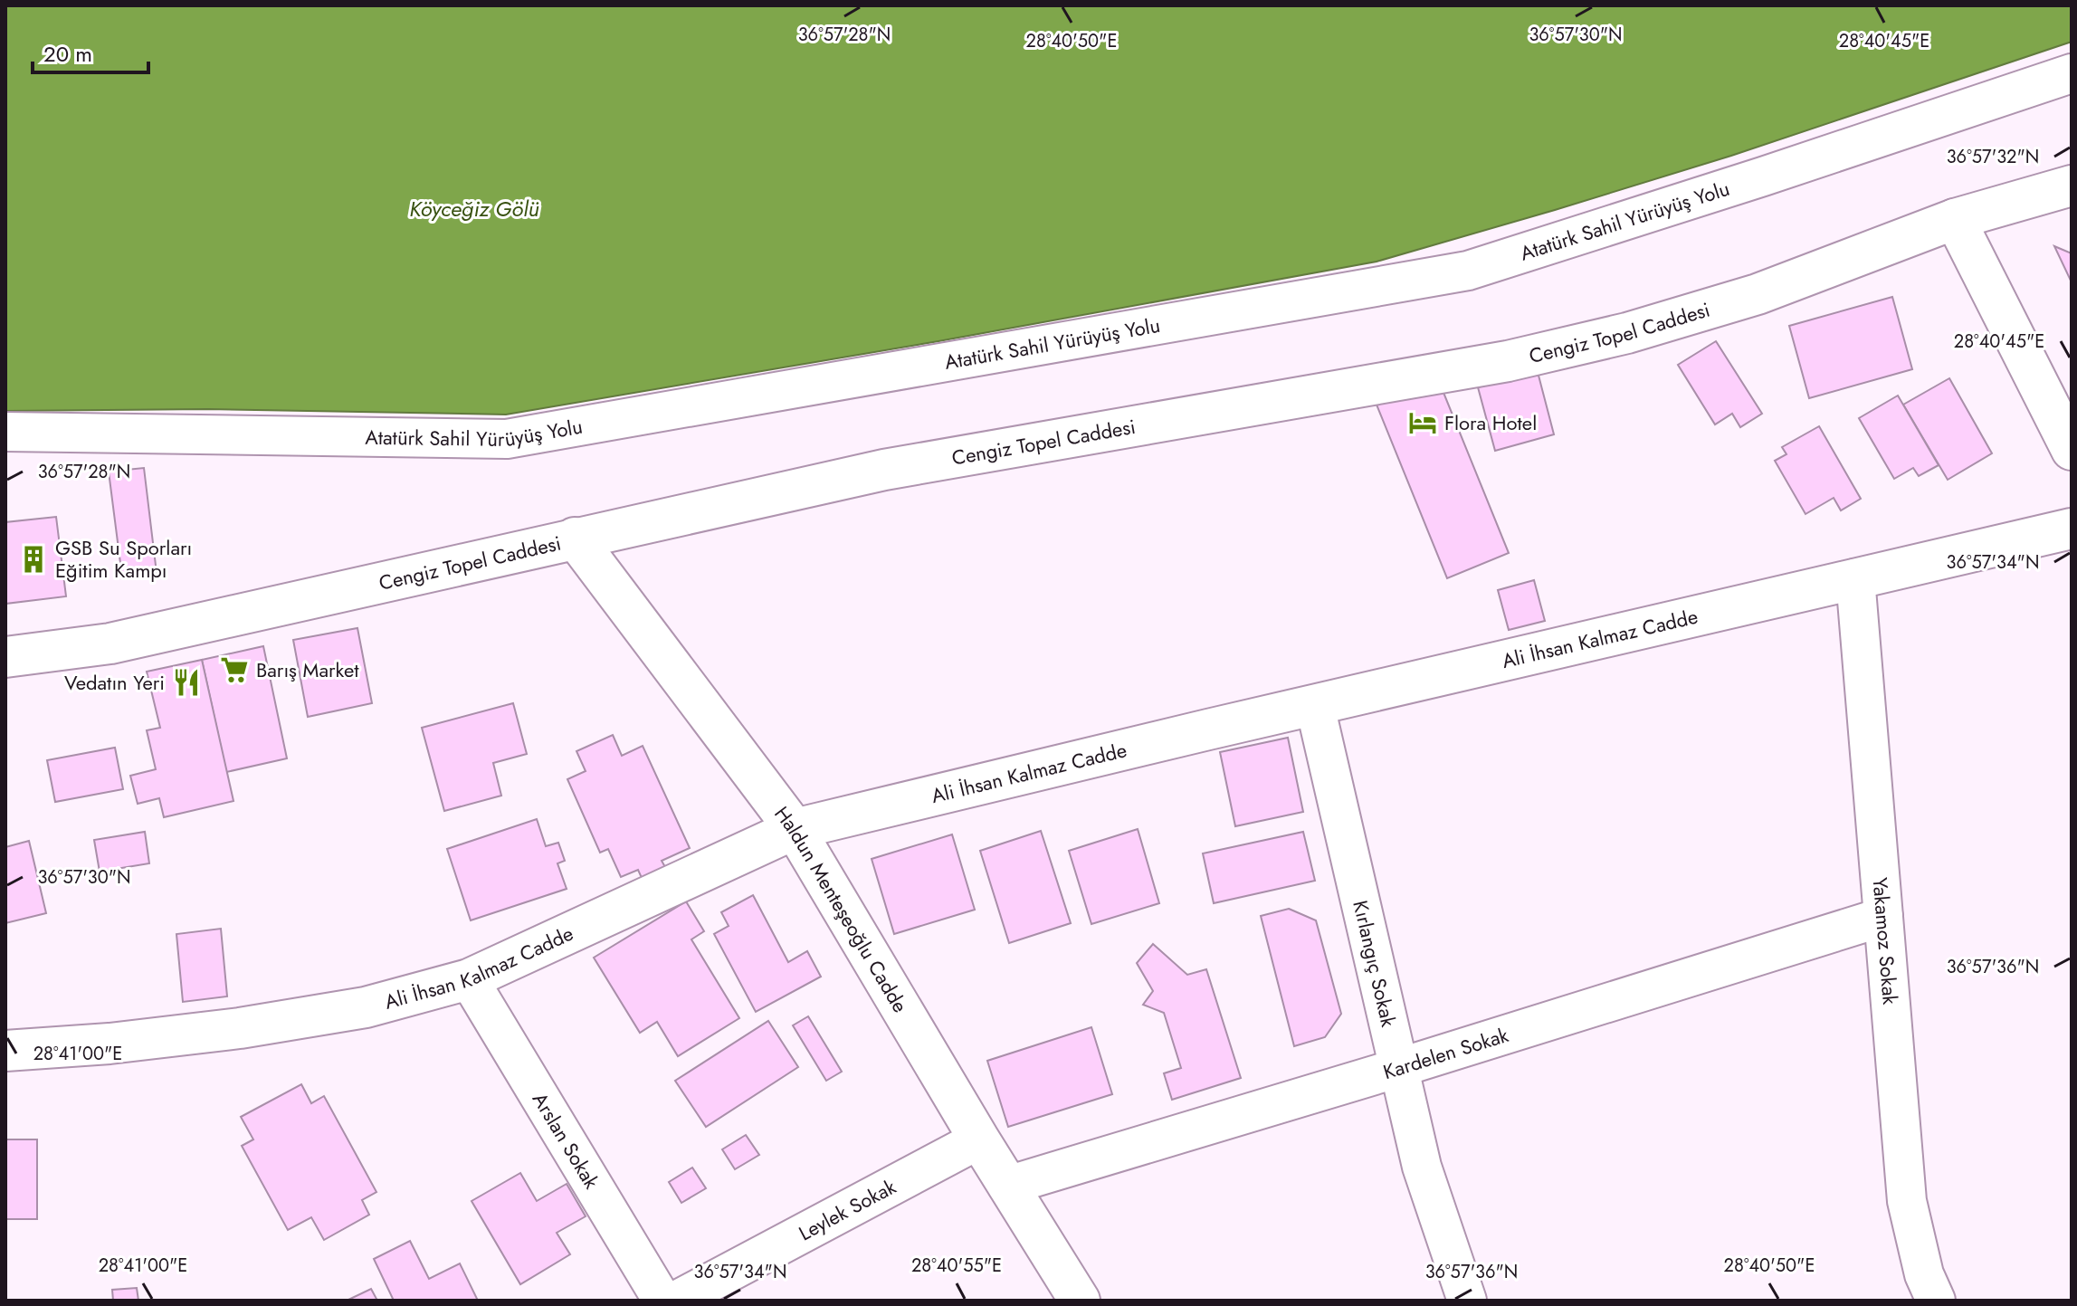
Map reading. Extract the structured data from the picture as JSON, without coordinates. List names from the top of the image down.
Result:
{
  "streets": {
    "street": [
      "Atatürk Sahil Yürüyüş Yolu",
      "Cengiz Topel Caddesi",
      "Ali İhsan Kalmaz Cadde",
      "Haldun Menteşeoğlu Cadde",
      "Yakamoz Sokak",
      "Kırlangıç Sokak",
      "Kardelen Sokak",
      "Arslan Sokak",
      "Leylek Sokak"
    ]
  },
  "crossings": [
    ["Cengiz Topel Caddesi", "Haldun Menteşeoğlu Cadde"],
    ["Ali İhsan Kalmaz Cadde", "Haldun Menteşeoğlu Cadde"],
    ["Ali İhsan Kalmaz Cadde", "Yakamoz Sokak"],
    ["Ali İhsan Kalmaz Cadde", "Kırlangıç Sokak"],
    ["Ali İhsan Kalmaz Cadde", "Arslan Sokak"],
    ["Haldun Menteşeoğlu Cadde", "Kardelen Sokak"],
    ["Haldun Menteşeoğlu Cadde", "Leylek Sokak"],
    ["Yakamoz Sokak", "Kardelen Sokak"],
    ["Kırlangıç Sokak", "Kardelen Sokak"]
  ],
  "water": ["Köyceğiz Gölü"],
  "places": {
    "hotel": ["Flora Hotel"],
    "building": ["GSB Su Sporları Eğitim Kampı"],
    "supermarket": ["Barış Market"],
    "restaurant": ["Vedatın Yeri"]
  },
  "scale_bar": "20 m",
  "coordinates": [
    "36°57'28\"N",
    "36°57'30\"N",
    "28°40'45\"E",
    "28°40'50\"E",
    "36°57'32\"N",
    "36°57'34\"N",
    "36°57'36\"N",
    "28°41'00\"E",
    "28°40'55\"E"
  ]
}
